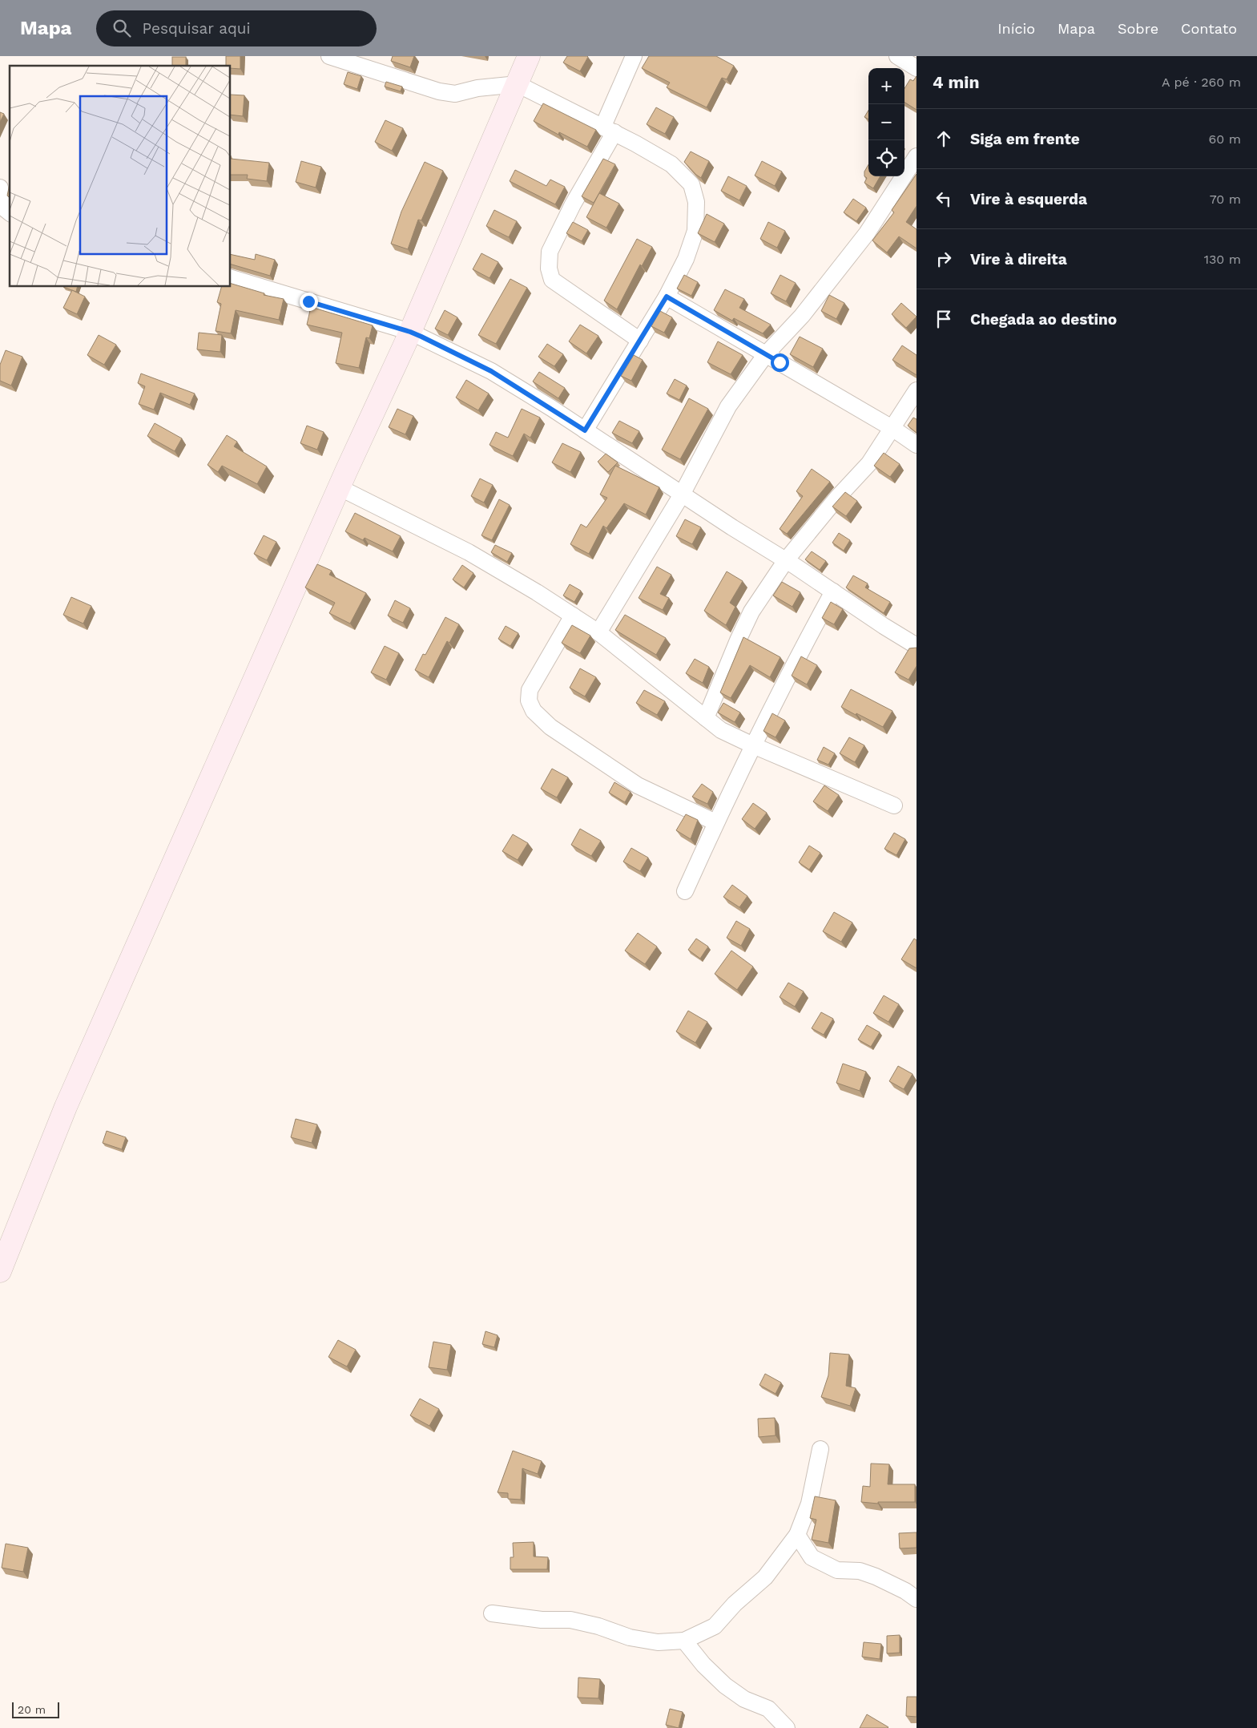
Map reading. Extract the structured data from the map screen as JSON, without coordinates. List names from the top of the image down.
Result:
{
  "scale_bar": "20 m",
  "page": {
    "header": "Mapa",
    "search": "Pesquisar aqui",
    "nav": [
      "Início",
      "Mapa",
      "Sobre",
      "Contato"
    ],
    "heading": ["4 min", "A pé · 260 m"],
    "map_buttons": ["+", "−"],
    "list": [
      ["Siga em frente", "60 m"],
      ["Vire à esquerda", "70 m"],
      ["Vire à direita", "130 m"],
      "Chegada ao destino"
    ],
    "scale": "20 m"
  }
}
